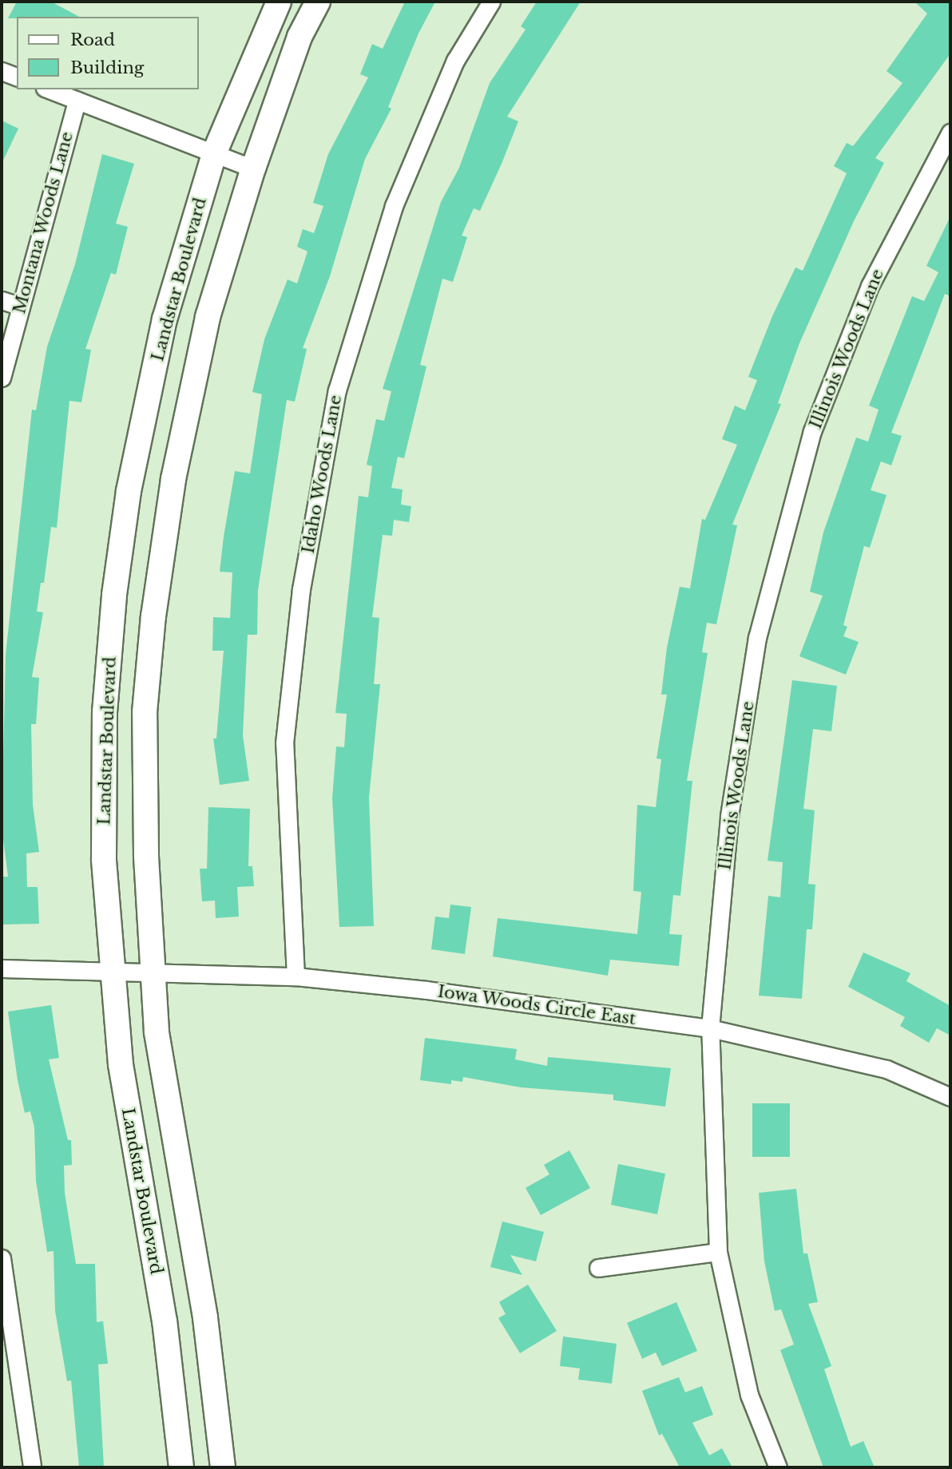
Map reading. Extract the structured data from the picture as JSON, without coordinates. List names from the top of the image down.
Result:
{
  "streets": {
    "street": [
      "Montana Woods Lane",
      "Landstar Boulevard",
      "Illinois Woods Lane",
      "Idaho Woods Lane",
      "Iowa Woods Circle East"
    ]
  },
  "crossings": [
    ["Landstar Boulevard", "Iowa Woods Circle East"],
    ["Illinois Woods Lane", "Iowa Woods Circle East"],
    ["Idaho Woods Lane", "Iowa Woods Circle East"]
  ],
  "legend": ["Road", "Building"]
}
